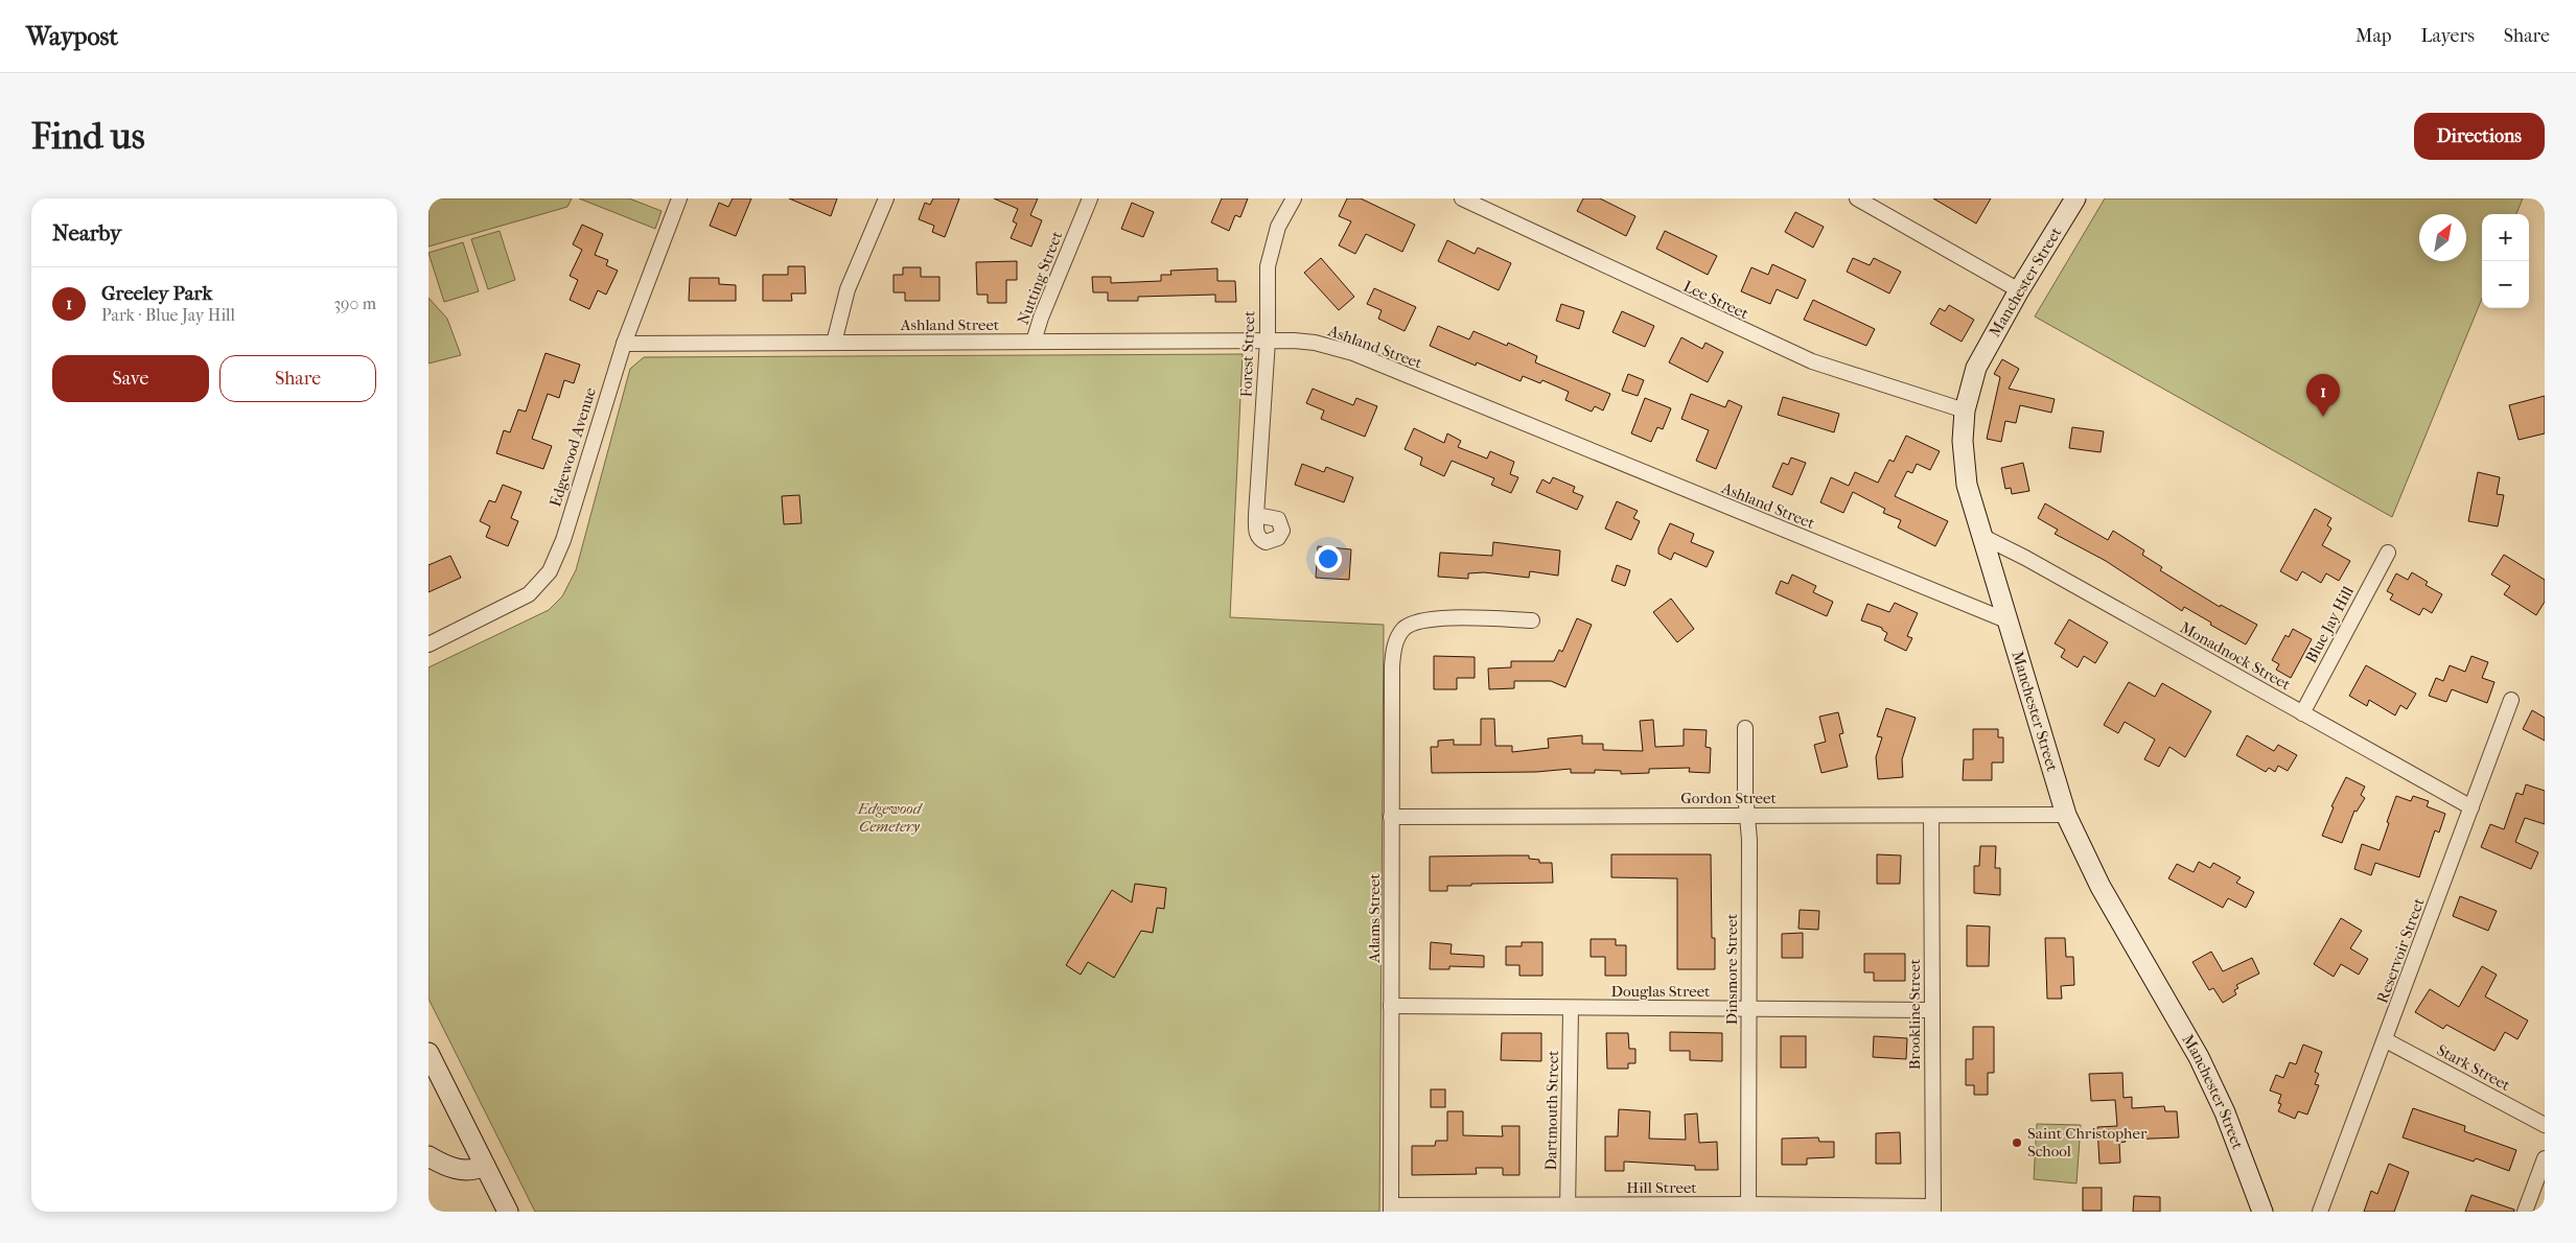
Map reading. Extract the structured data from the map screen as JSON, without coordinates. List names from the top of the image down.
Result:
{
  "streets": {
    "street": [
      "Nutting Street",
      "Manchester Street",
      "Lee Street",
      "Ashland Street",
      "Forest Street",
      "Edgewood Avenue",
      "Blue Jay Hill",
      "Monadnock Street",
      "Gordon Street",
      "Adams Street",
      "Reservoir Street",
      "Dinsmore Street",
      "Douglas Street",
      "Brookline Street",
      "Stark Street",
      "Dartmouth Street",
      "Hill Street"
    ]
  },
  "crossings": [
    ["Nutting Street", "Ashland Street"],
    ["Manchester Street", "Lee Street"],
    ["Manchester Street", "Ashland Street"],
    ["Manchester Street", "Monadnock Street"],
    ["Manchester Street", "Gordon Street"],
    ["Ashland Street", "Forest Street"],
    ["Ashland Street", "Edgewood Avenue"],
    ["Blue Jay Hill", "Monadnock Street"],
    ["Monadnock Street", "Reservoir Street"],
    ["Gordon Street", "Adams Street"],
    ["Gordon Street", "Dinsmore Street"],
    ["Gordon Street", "Brookline Street"],
    ["Adams Street", "Douglas Street"],
    ["Adams Street", "Hill Street"],
    ["Reservoir Street", "Stark Street"],
    ["Dinsmore Street", "Douglas Street"],
    ["Dinsmore Street", "Hill Street"],
    ["Douglas Street", "Brookline Street"],
    ["Douglas Street", "Dartmouth Street"],
    ["Brookline Street", "Hill Street"],
    ["Dartmouth Street", "Hill Street"]
  ],
  "parks": ["Edgewood Cemetery"],
  "places": ["Saint Christopher School"],
  "north": "top right",
  "page": {
    "header": "Waypost",
    "nav": ["Map", "Layers", "Share"],
    "buttons": [
      "Directions",
      ["Save", "Share"]
    ],
    "title": "Find us",
    "heading": "Nearby",
    "map_buttons": ["+", "−"],
    "list": [
      {
        "mark": "1",
        "name": "Greeley Park",
        "note": "Park · Blue Jay Hill",
        "value": "390 m"
      }
    ],
    "pins": "1"
  }
}
